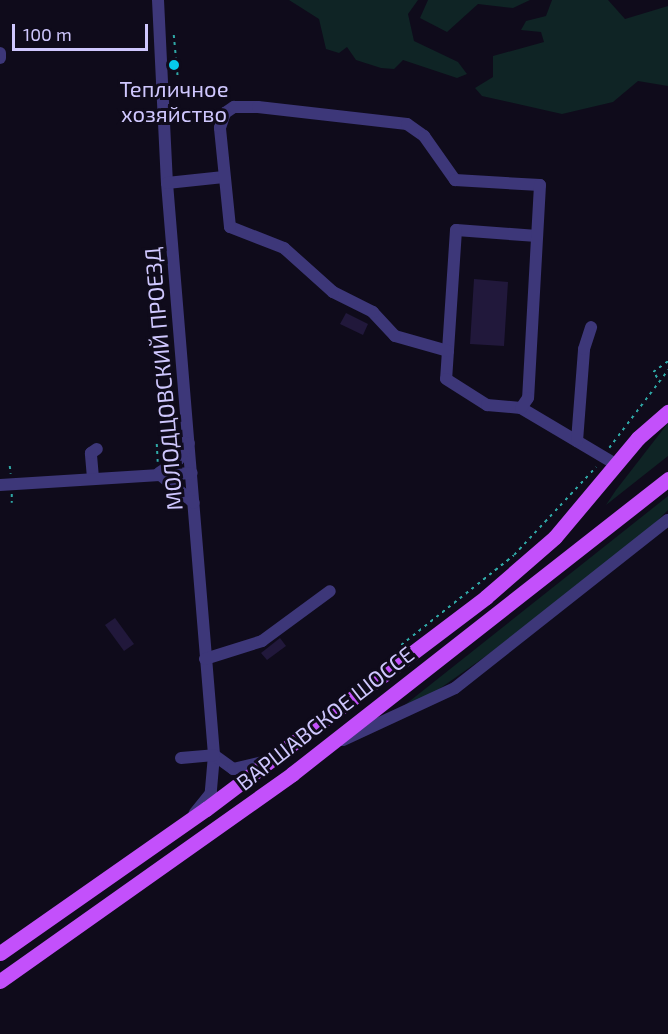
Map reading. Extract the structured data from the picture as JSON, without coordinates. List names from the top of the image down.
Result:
{
  "streets": {
    "main road": ["ВАРШАВСКОЕ ШОССЕ"],
    "street": ["МОЛОДЦОВСКИЙ ПРОЕЗД"]
  },
  "crossings": [
    ["МОЛОДЦОВСКИЙ ПРОЕЗД", "ВАРШАВСКОЕ ШОССЕ"]
  ],
  "places": ["Тепличное хозяйство"],
  "scale_bar": "100 m"
}
